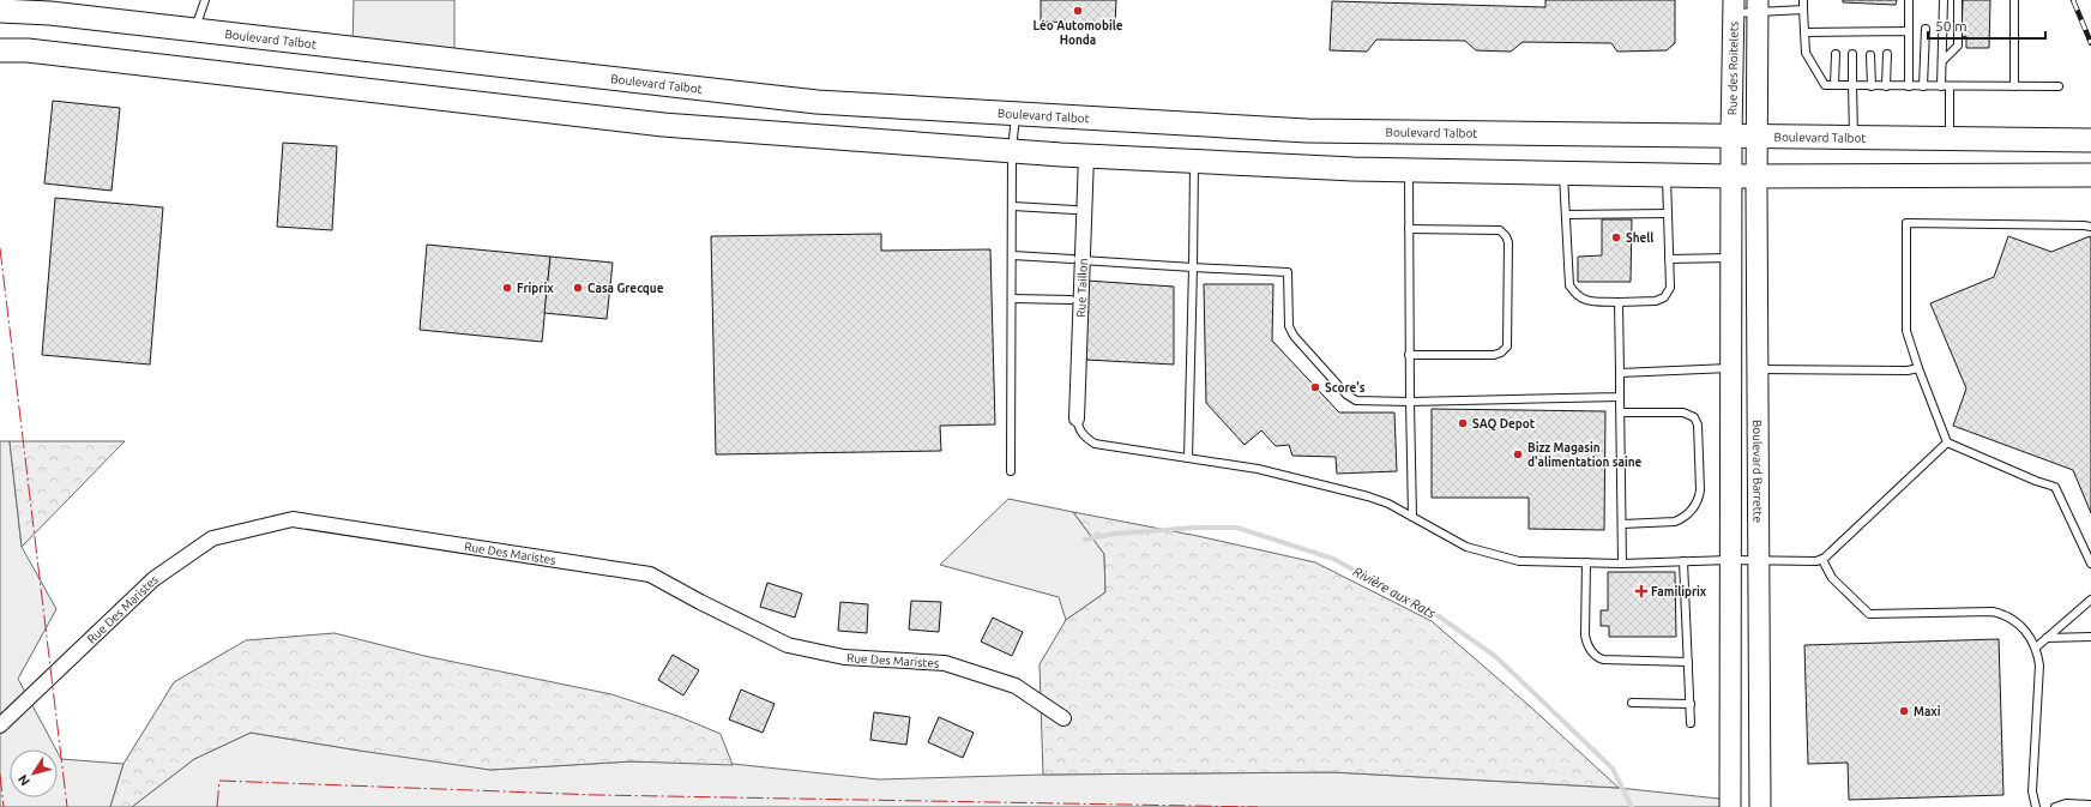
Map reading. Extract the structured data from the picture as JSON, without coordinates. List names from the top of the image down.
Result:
{
  "streets": {
    "main road": ["Boulevard Talbot", "Rue des Roitelets", "Boulevard Barrette"],
    "street": ["Rue Taillon", "Rue Des Maristes"]
  },
  "crossings": [
    ["Boulevard Talbot", "Rue des Roitelets"],
    ["Boulevard Talbot", "Boulevard Barrette"],
    ["Rue des Roitelets", "Boulevard Barrette"]
  ],
  "water": ["Rivière aux Rats"],
  "places": {
    "other": [
      "Léo Automobile Honda",
      "Shell",
      "Friprix",
      "Casa Grecque",
      "Score's",
      "SAQ Depot",
      "Bizz Magasin d'alimentation saine",
      "Maxi"
    ],
    "health": ["Familiprix"]
  },
  "scale_bar": "50 m",
  "north": "bottom left"
}
